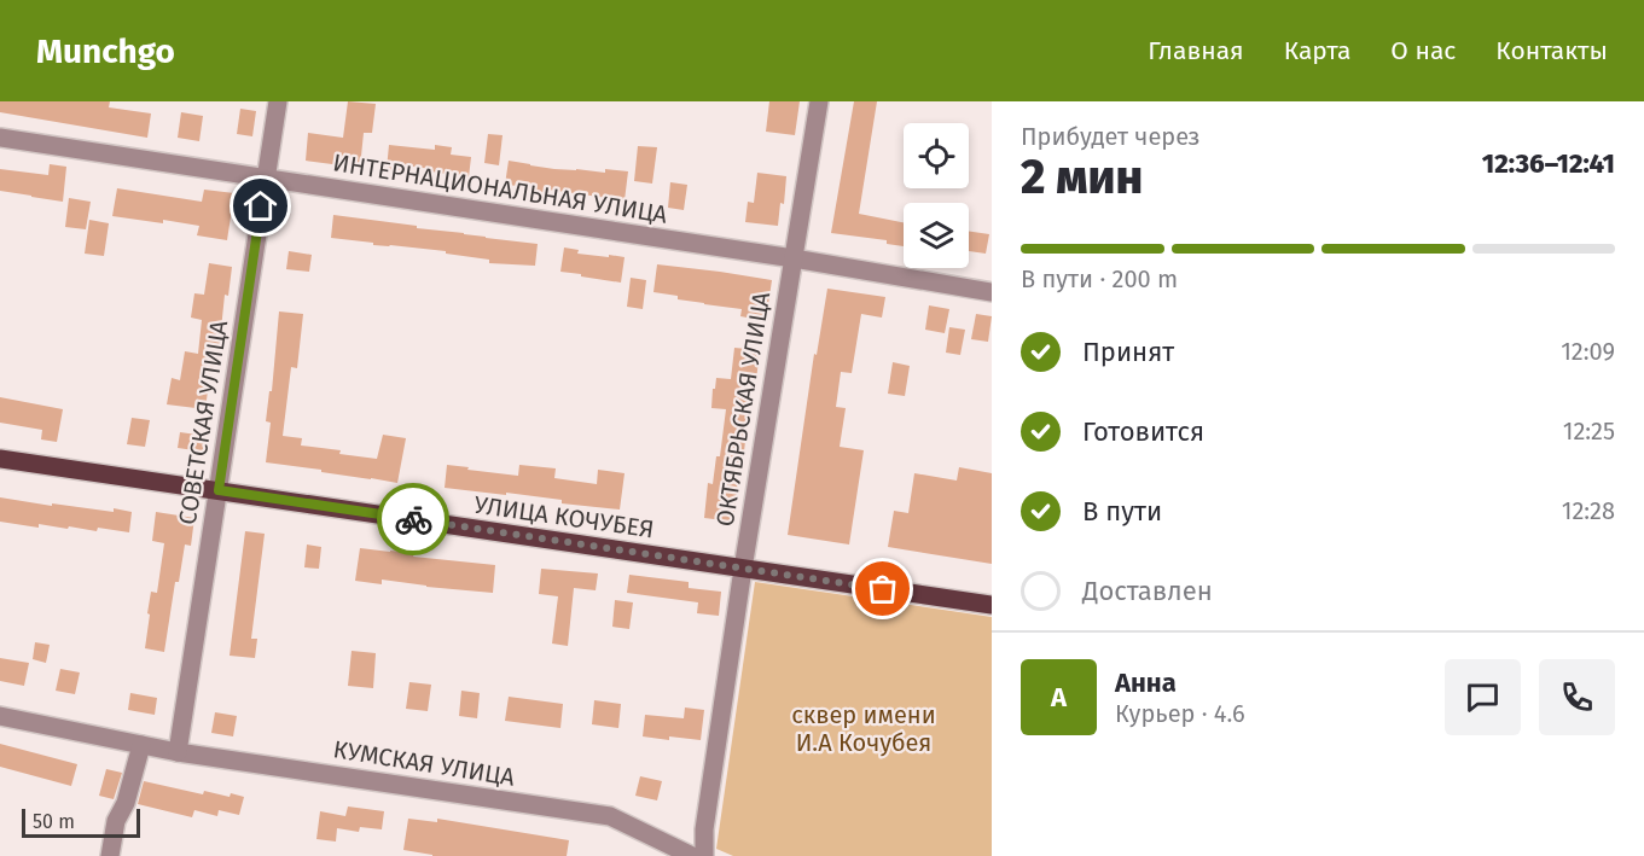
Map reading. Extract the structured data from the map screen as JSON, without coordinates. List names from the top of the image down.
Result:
{
  "streets": {
    "main road": ["УЛИЦА КОЧУБЕЯ"],
    "street": [
      "ИНТЕРНАЦИОНАЛЬНАЯ УЛИЦА",
      "ОКТЯБРЬСКАЯ УЛИЦА",
      "СОВЕТСКАЯ УЛИЦА",
      "КУМСКАЯ УЛИЦА"
    ]
  },
  "crossings": [
    ["ИНТЕРНАЦИОНАЛЬНАЯ УЛИЦА", "ОКТЯБРЬСКАЯ УЛИЦА"],
    ["ИНТЕРНАЦИОНАЛЬНАЯ УЛИЦА", "СОВЕТСКАЯ УЛИЦА"],
    ["ОКТЯБРЬСКАЯ УЛИЦА", "УЛИЦА КОЧУБЕЯ"],
    ["СОВЕТСКАЯ УЛИЦА", "УЛИЦА КОЧУБЕЯ"],
    ["СОВЕТСКАЯ УЛИЦА", "КУМСКАЯ УЛИЦА"]
  ],
  "parks": ["сквер имени И.А Кочубея"],
  "scale_bar": "50 m",
  "page": {
    "header": "Munchgo",
    "nav": [
      "Главная",
      "Карта",
      "О нас",
      "Контакты"
    ],
    "heading": ["2 мин", "Прибудет через", "12:36–12:41"],
    "panel": ["Анна", "Курьер · 4.6"],
    "bar": "В пути · 200 m",
    "list": [
      ["Принят", "12:09"],
      ["Готовится", "12:25"],
      ["В пути", "12:28"],
      "Доставлен"
    ],
    "round": "А",
    "scale": "50 m"
  }
}
